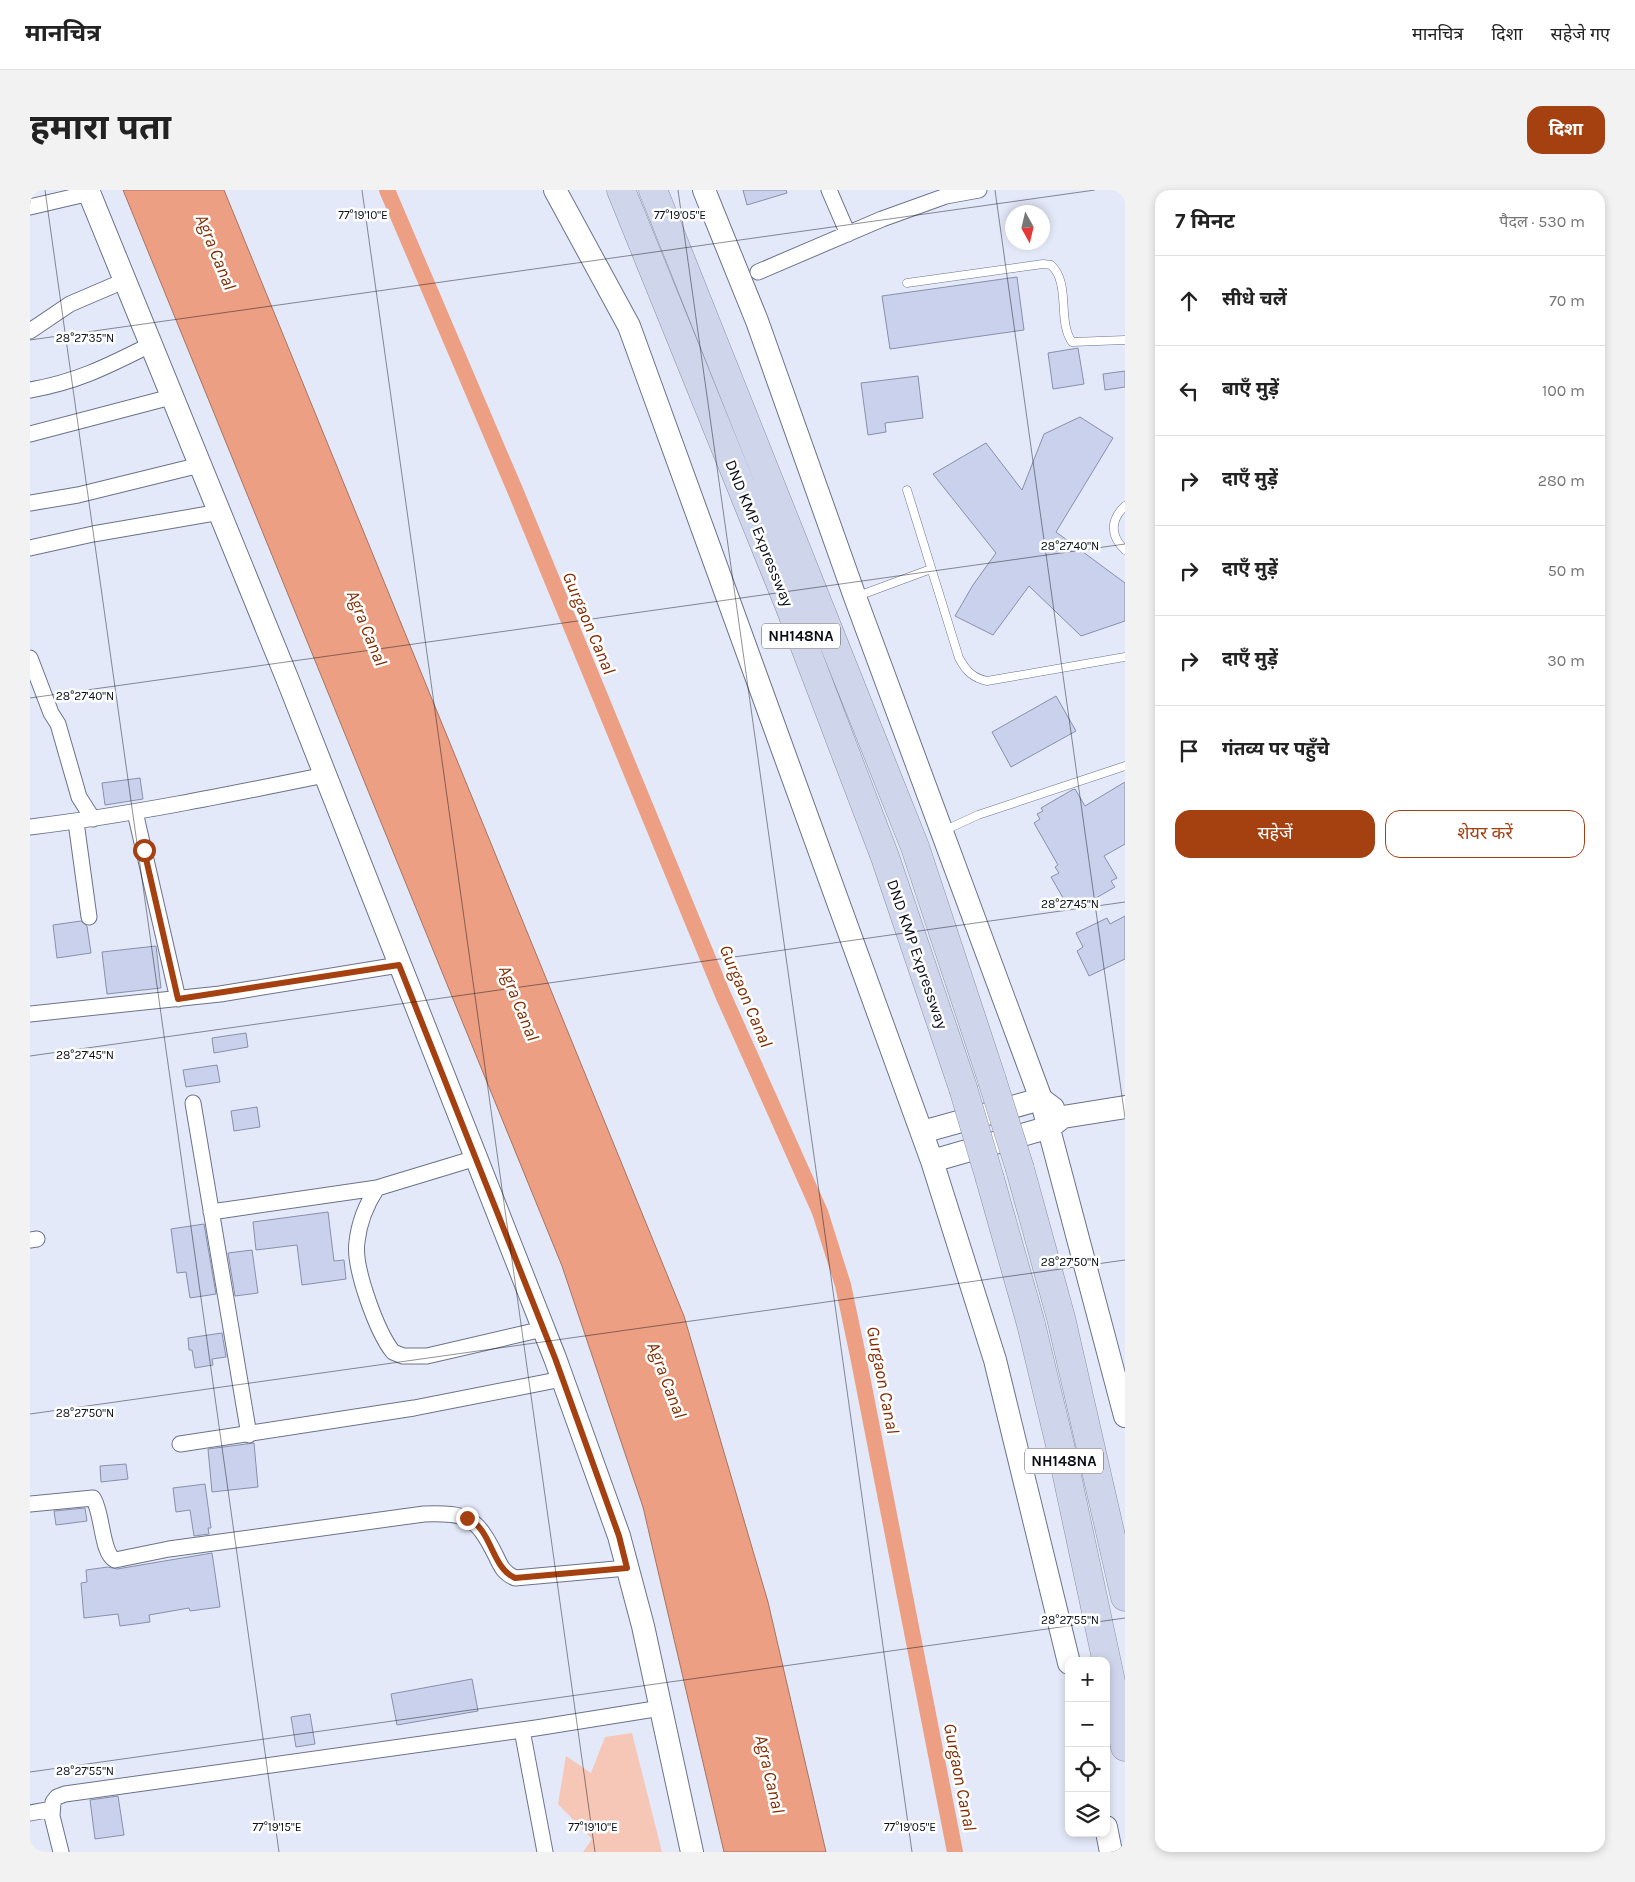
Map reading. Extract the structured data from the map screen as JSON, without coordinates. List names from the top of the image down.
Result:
{
  "streets": {
    "highway": ["DND KMP Expressway", "NH148NA"]
  },
  "water": ["Agra Canal", "Gurgaon Canal"],
  "north": "bottom",
  "page": {
    "header": "मानचित्र",
    "nav": ["मानचित्र", "दिशा", "सहेजे गए"],
    "buttons": [
      "दिशा",
      ["सहेजें", "शेयर करें"]
    ],
    "title": "हमारा पता",
    "heading": ["7 मिनट", "पैदल · 530 m"],
    "list": [
      ["सीधे चलें", "70 m"],
      ["बाएँ मुड़ें", "100 m"],
      ["दाएँ मुड़ें", "280 m"],
      ["दाएँ मुड़ें", "50 m"],
      ["दाएँ मुड़ें", "30 m"],
      "गंतव्य पर पहुँचे"
    ],
    "map_buttons": ["+", "−"]
  },
  "coordinates": [
    "77°19'10\"E",
    "77°19'05\"E",
    "28°27'35\"N",
    "28°27'40\"N",
    "28°27'45\"N",
    "28°27'50\"N",
    "28°27'55\"N",
    "77°19'15\"E"
  ]
}
